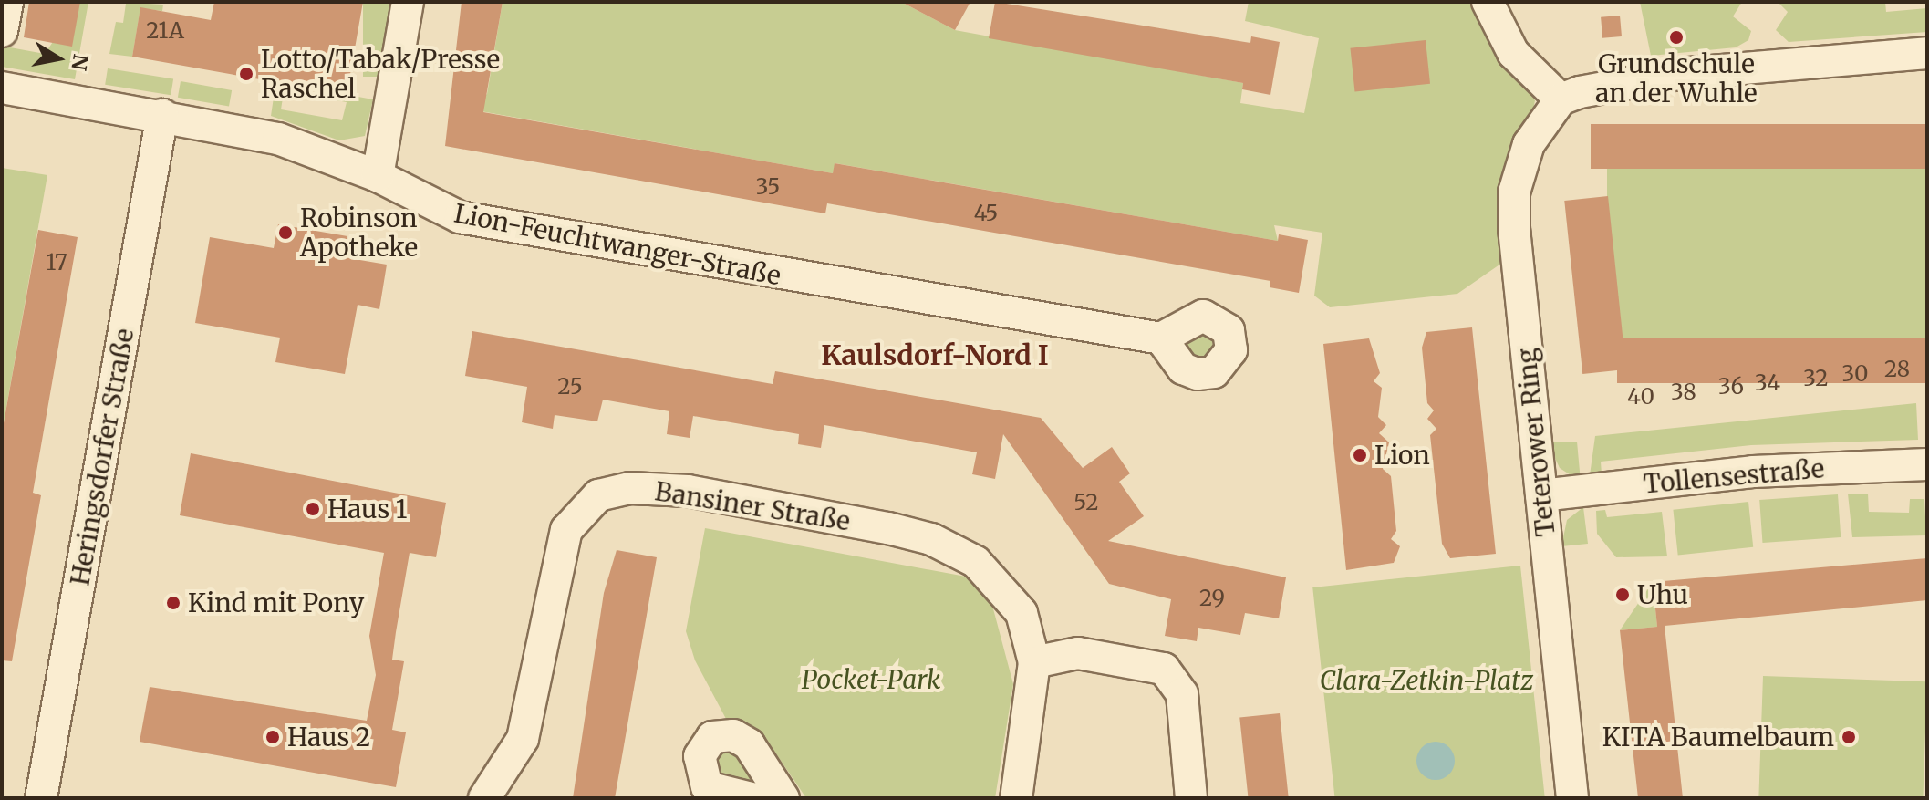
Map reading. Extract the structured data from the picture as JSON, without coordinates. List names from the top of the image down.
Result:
{
  "streets": {
    "street": [
      "Lion-Feuchtwanger-Straße",
      "Teterower Ring",
      "Heringsdorfer Straße",
      "Tollensestraße",
      "Bansiner Straße"
    ]
  },
  "crossings": [
    ["Lion-Feuchtwanger-Straße", "Heringsdorfer Straße"],
    ["Teterower Ring", "Tollensestraße"]
  ],
  "districts": ["Kaulsdorf-Nord I"],
  "parks": ["Pocket-Park", "Clara-Zetkin-Platz"],
  "places": [
    "Grundschule an der Wuhle",
    "Lotto/Tabak/Presse Raschel",
    "Robinson Apotheke",
    "Lion",
    "Haus 1",
    "Uhu",
    "Kind mit Pony",
    "Haus 2",
    "KITA Baumelbaum"
  ],
  "house_numbers": [
    "21A",
    "35",
    "45",
    "17",
    "28",
    "30",
    "32",
    "34",
    "25",
    "36",
    "38",
    "40",
    "52",
    "29"
  ],
  "north": "right"
}
